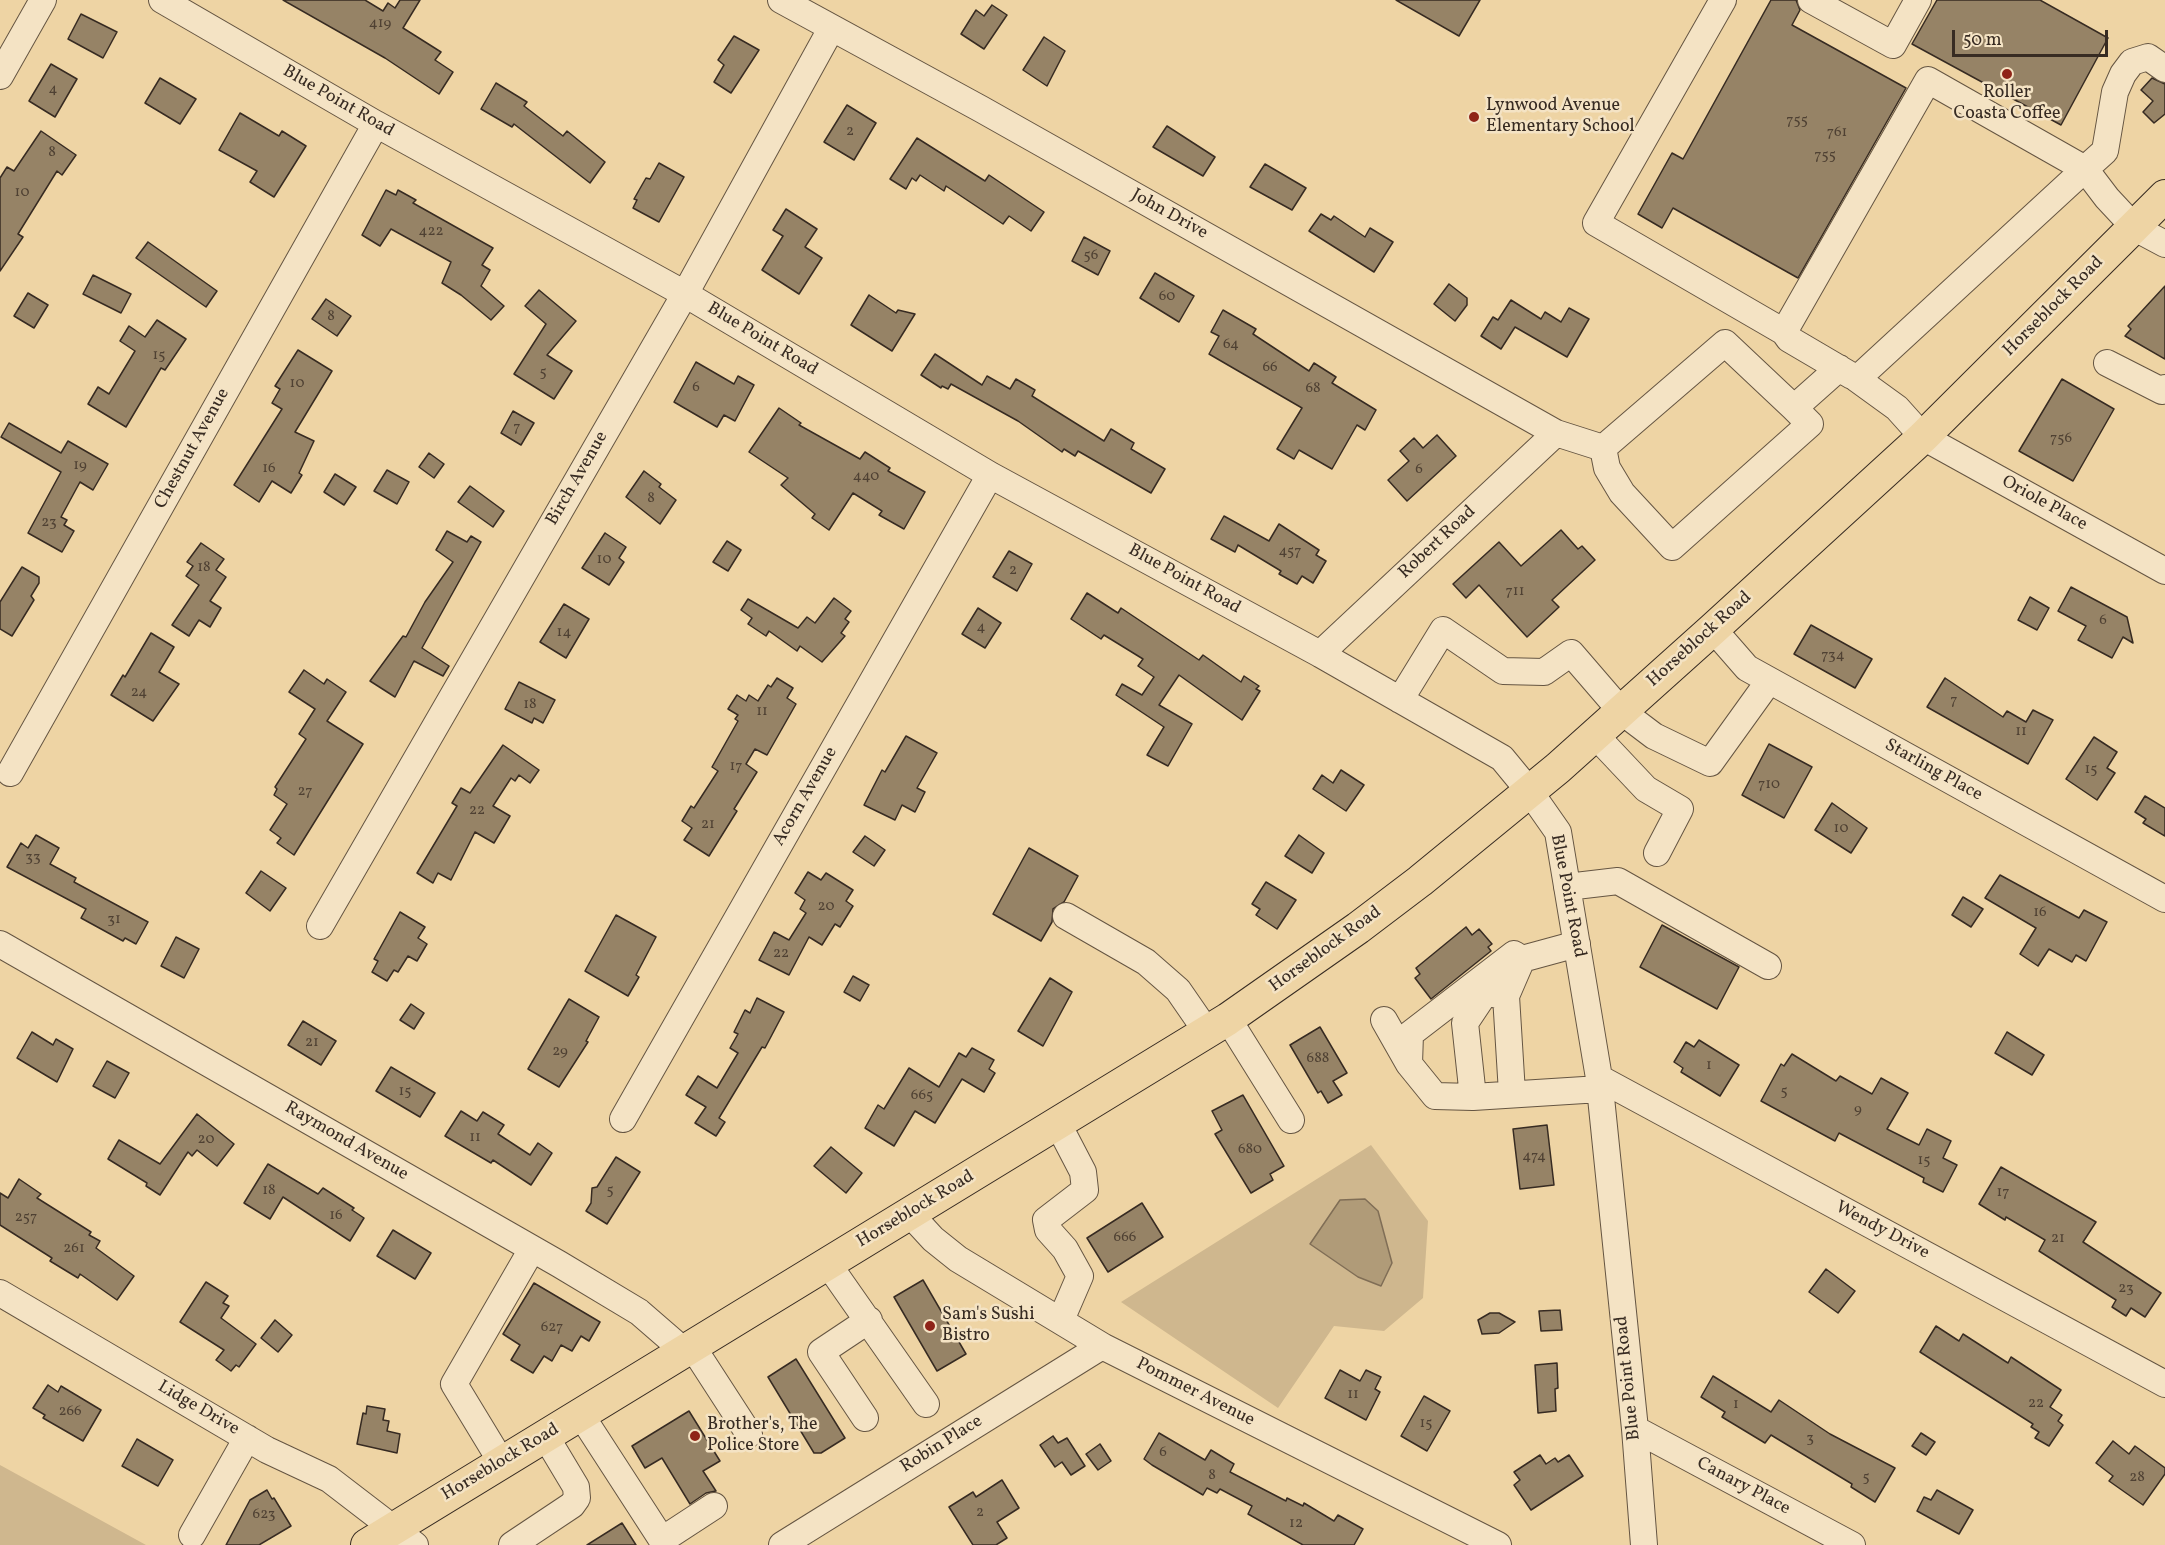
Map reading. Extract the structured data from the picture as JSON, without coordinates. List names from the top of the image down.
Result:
{
  "streets": {
    "main road": ["Horseblock Road"],
    "street": [
      "Blue Point Road",
      "John Drive",
      "Chestnut Avenue",
      "Birch Avenue",
      "Oriole Place",
      "Robert Road",
      "Starling Place",
      "Acorn Avenue",
      "Raymond Avenue",
      "Wendy Drive",
      "Pommer Avenue",
      "Lidge Drive",
      "Robin Place",
      "Canary Place"
    ]
  },
  "crossings": [
    ["Blue Point Road", "Horseblock Road"],
    ["Blue Point Road", "Chestnut Avenue"],
    ["Blue Point Road", "Birch Avenue"],
    ["Blue Point Road", "Robert Road"],
    ["Blue Point Road", "Acorn Avenue"],
    ["Blue Point Road", "Wendy Drive"],
    ["Blue Point Road", "Canary Place"],
    ["John Drive", "Birch Avenue"],
    ["John Drive", "Robert Road"],
    ["Horseblock Road", "Oriole Place"],
    ["Horseblock Road", "Starling Place"],
    ["Horseblock Road", "Raymond Avenue"],
    ["Horseblock Road", "Pommer Avenue"],
    ["Horseblock Road", "Lidge Drive"],
    ["Pommer Avenue", "Robin Place"]
  ],
  "places": [
    "Roller Coasta Coffee",
    "Lynwood Avenue Elementary School",
    "Sam's Sushi Bistro",
    "Brother's, The Police Store"
  ],
  "house_numbers": [
    "419",
    "4",
    "755",
    "2",
    "761",
    "8",
    "755",
    "10",
    "422",
    "56",
    "60",
    "8",
    "64",
    "15",
    "66",
    "5",
    "10",
    "6",
    "68",
    "7",
    "756",
    "19",
    "16",
    "6",
    "440",
    "8",
    "23",
    "457",
    "10",
    "18",
    "2",
    "711",
    "6",
    "4",
    "14",
    "734",
    "24",
    "7",
    "18",
    "11",
    "11",
    "17",
    "15",
    "710",
    "27",
    "22",
    "21",
    "10",
    "33",
    "20",
    "16",
    "31",
    "22",
    "21",
    "29",
    "688",
    "1",
    "15",
    "5",
    "665",
    "9",
    "11",
    "20",
    "680",
    "474",
    "15",
    "18",
    "5",
    "17",
    "16",
    "257",
    "666",
    "21",
    "261",
    "23",
    "627",
    "11",
    "22",
    "1",
    "266",
    "15",
    "3",
    "6",
    "8",
    "5",
    "28",
    "2",
    "623",
    "12"
  ],
  "scale_bar": "50 m"
}
